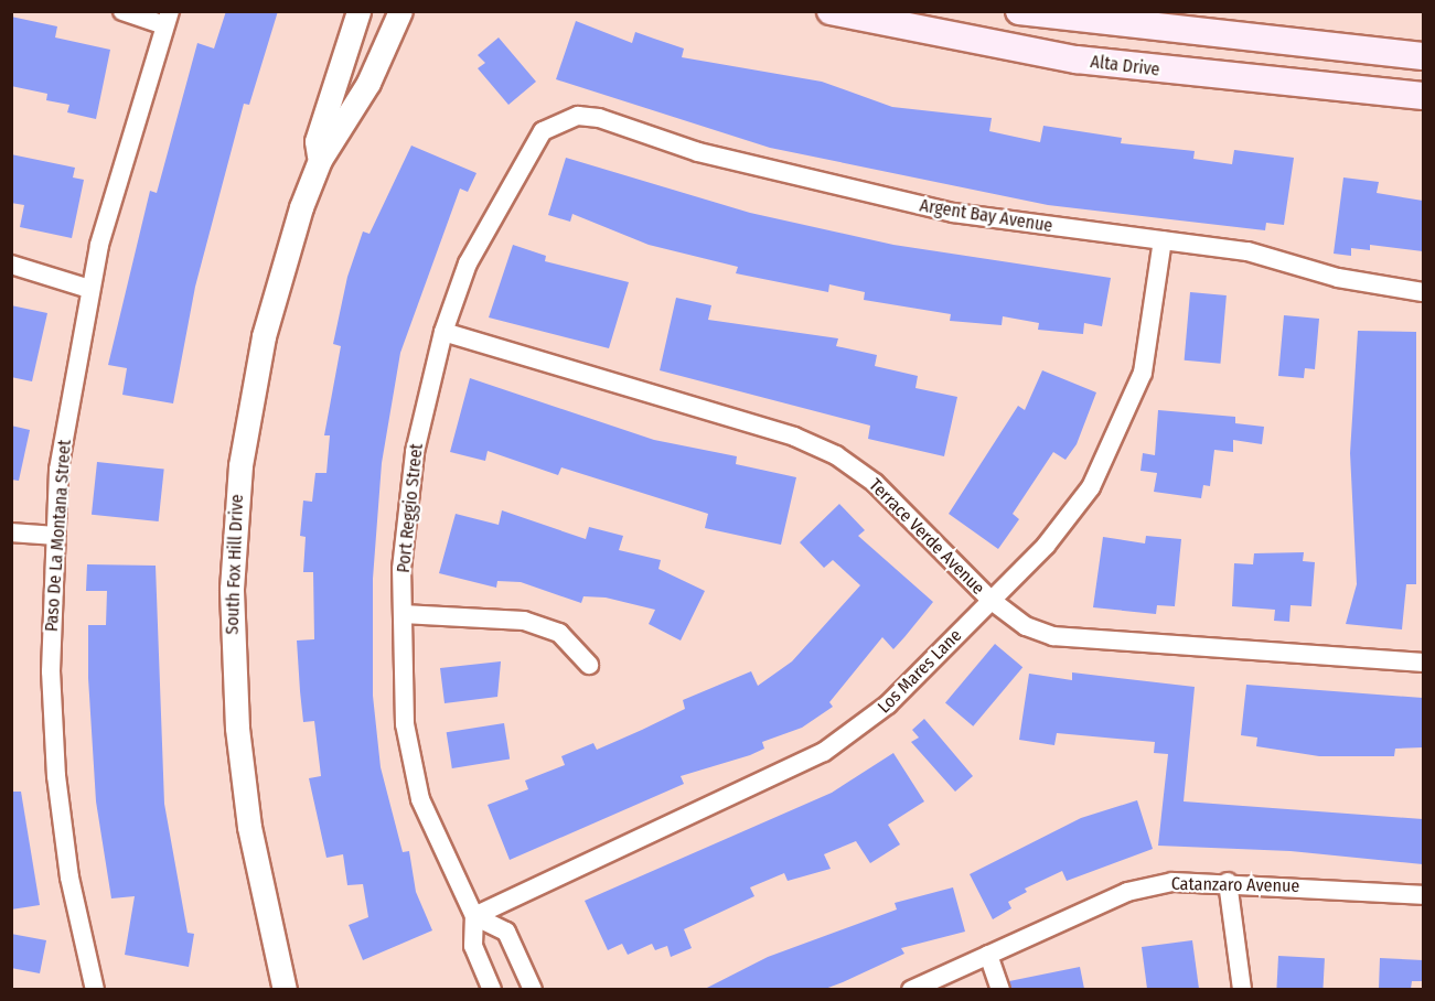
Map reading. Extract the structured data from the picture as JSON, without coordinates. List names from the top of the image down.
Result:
{
  "streets": {
    "main road": ["Alta Drive"],
    "street": [
      "Argent Bay Avenue",
      "Port Reggio Street",
      "Paso De La Montana Street",
      "Terrace Verde Avenue",
      "South Fox Hill Drive",
      "Los Mares Lane",
      "Catanzaro Avenue"
    ]
  },
  "crossings": [
    ["Argent Bay Avenue", "Port Reggio Street"],
    ["Argent Bay Avenue", "Los Mares Lane"],
    ["Port Reggio Street", "Terrace Verde Avenue"],
    ["Port Reggio Street", "Los Mares Lane"],
    ["Terrace Verde Avenue", "Los Mares Lane"]
  ]
}
